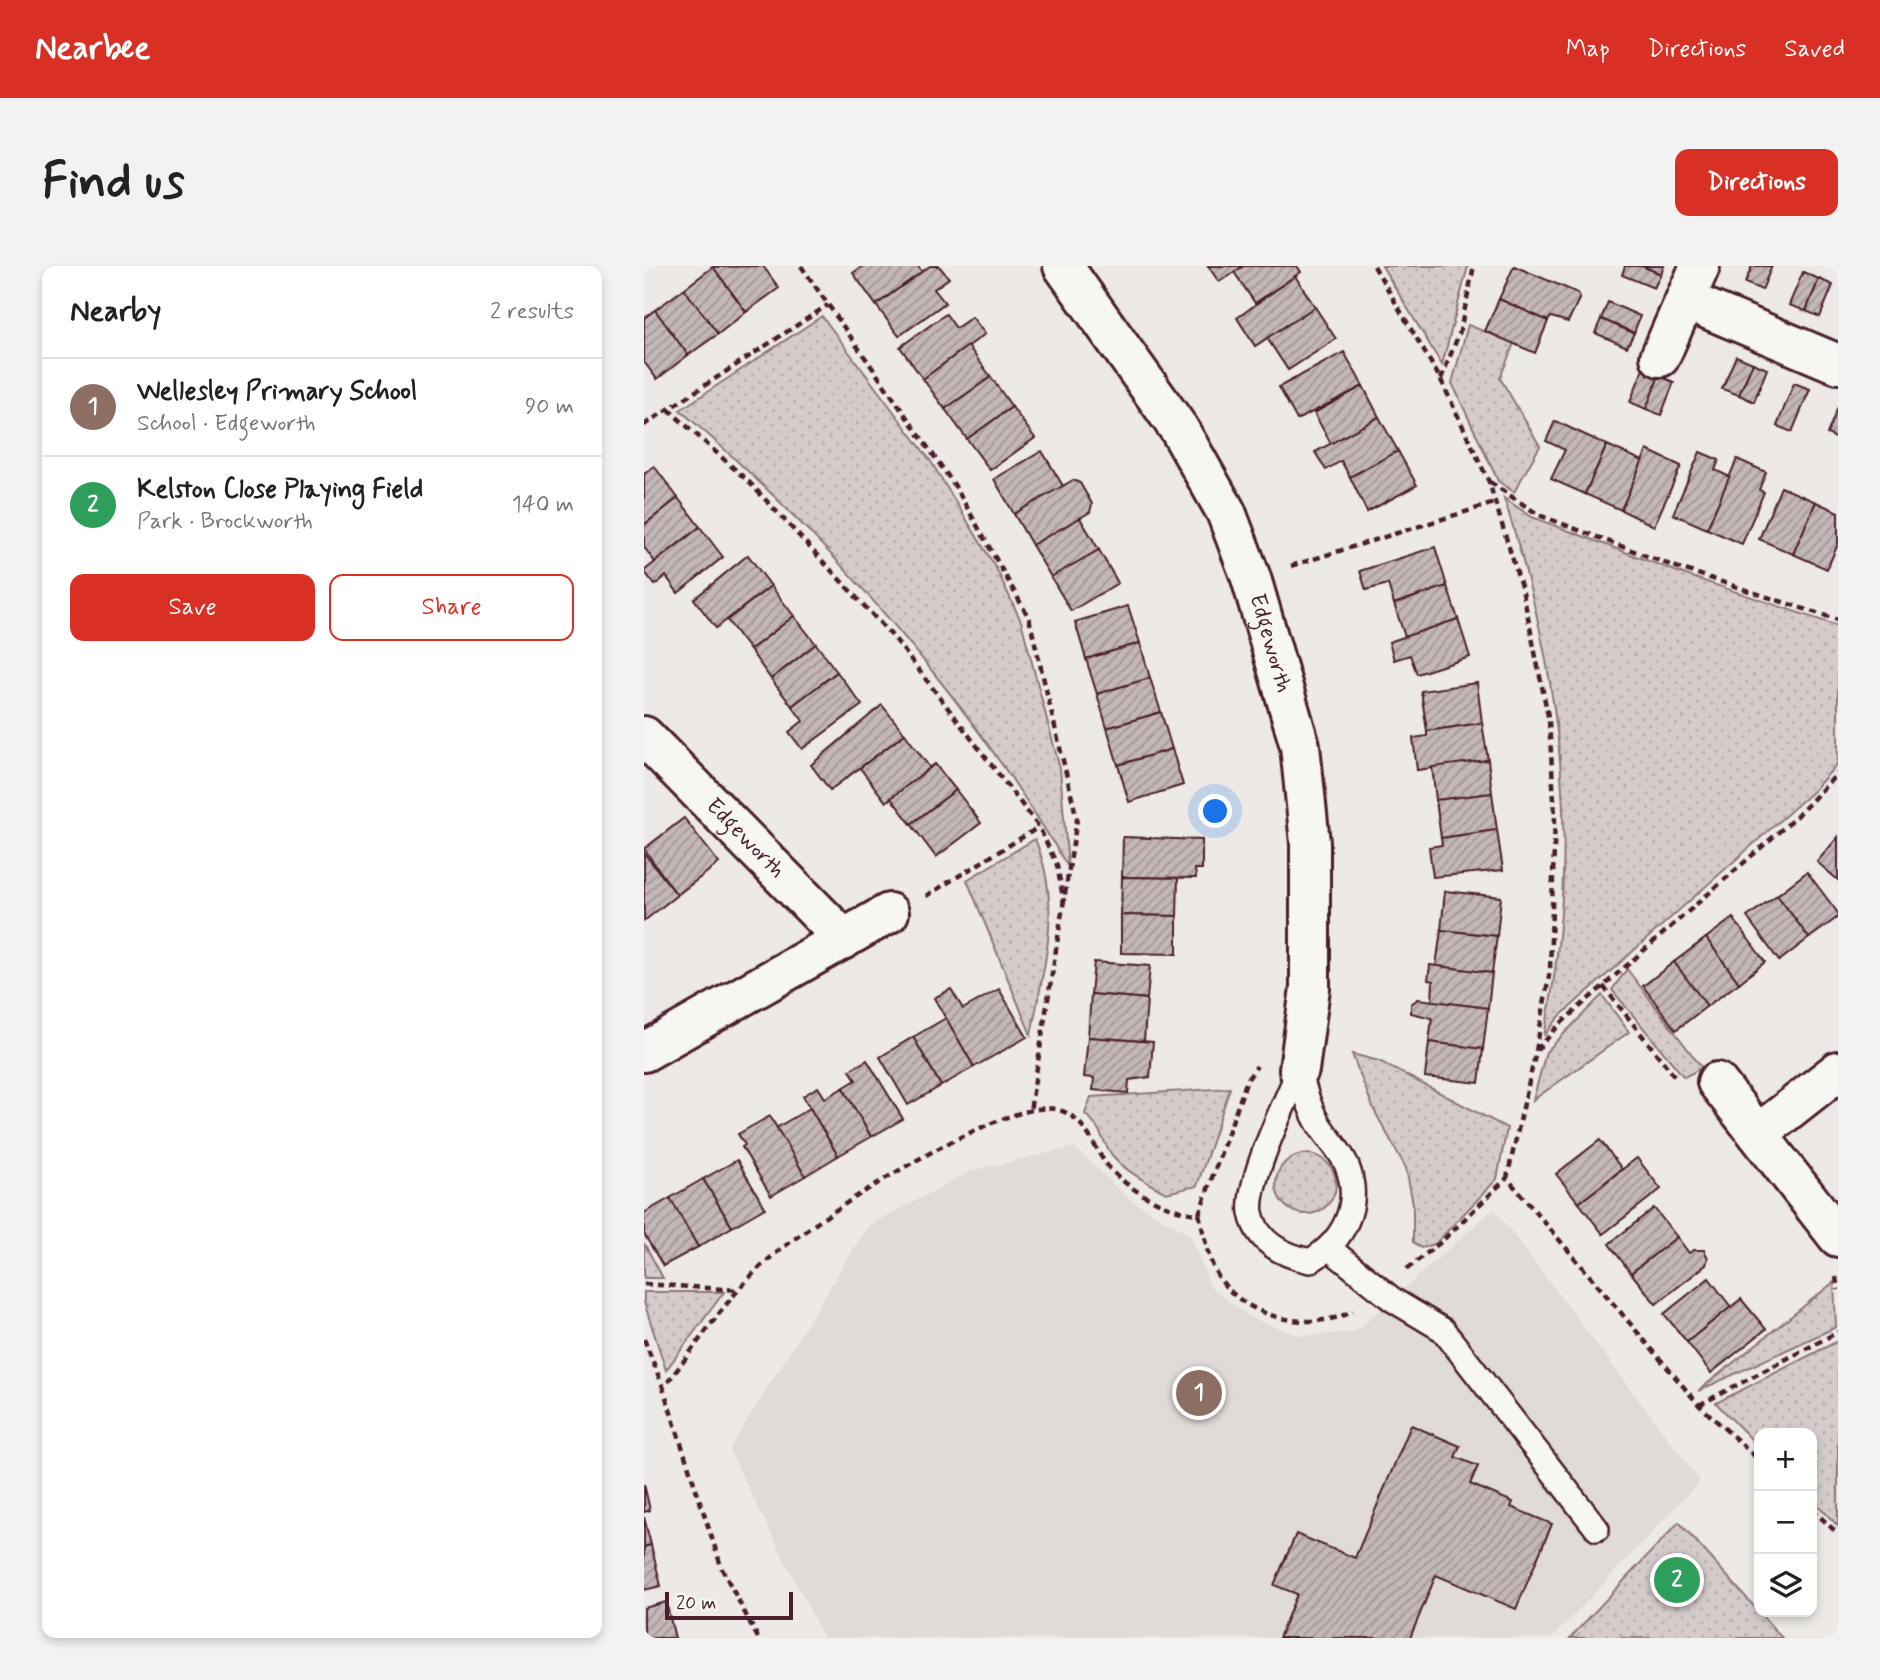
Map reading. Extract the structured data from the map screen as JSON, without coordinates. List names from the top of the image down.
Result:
{
  "streets": {
    "street": ["Edgeworth"]
  },
  "scale_bar": "20 m",
  "page": {
    "header": "Nearbee",
    "nav": ["Map", "Directions", "Saved"],
    "buttons": [
      "Directions",
      ["Save", "Share"]
    ],
    "title": "Find us",
    "heading": ["Nearby", "2 results"],
    "list": [
      {
        "mark": "1",
        "name": "Wellesley Primary School",
        "note": "School · Edgeworth",
        "value": "90 m"
      },
      {
        "mark": "2",
        "name": "Kelston Close Playing Field",
        "note": "Park · Brockworth",
        "value": "140 m"
      }
    ],
    "pins": ["1", "2"],
    "map_buttons": ["+", "−"],
    "scale": "20 m"
  }
}
